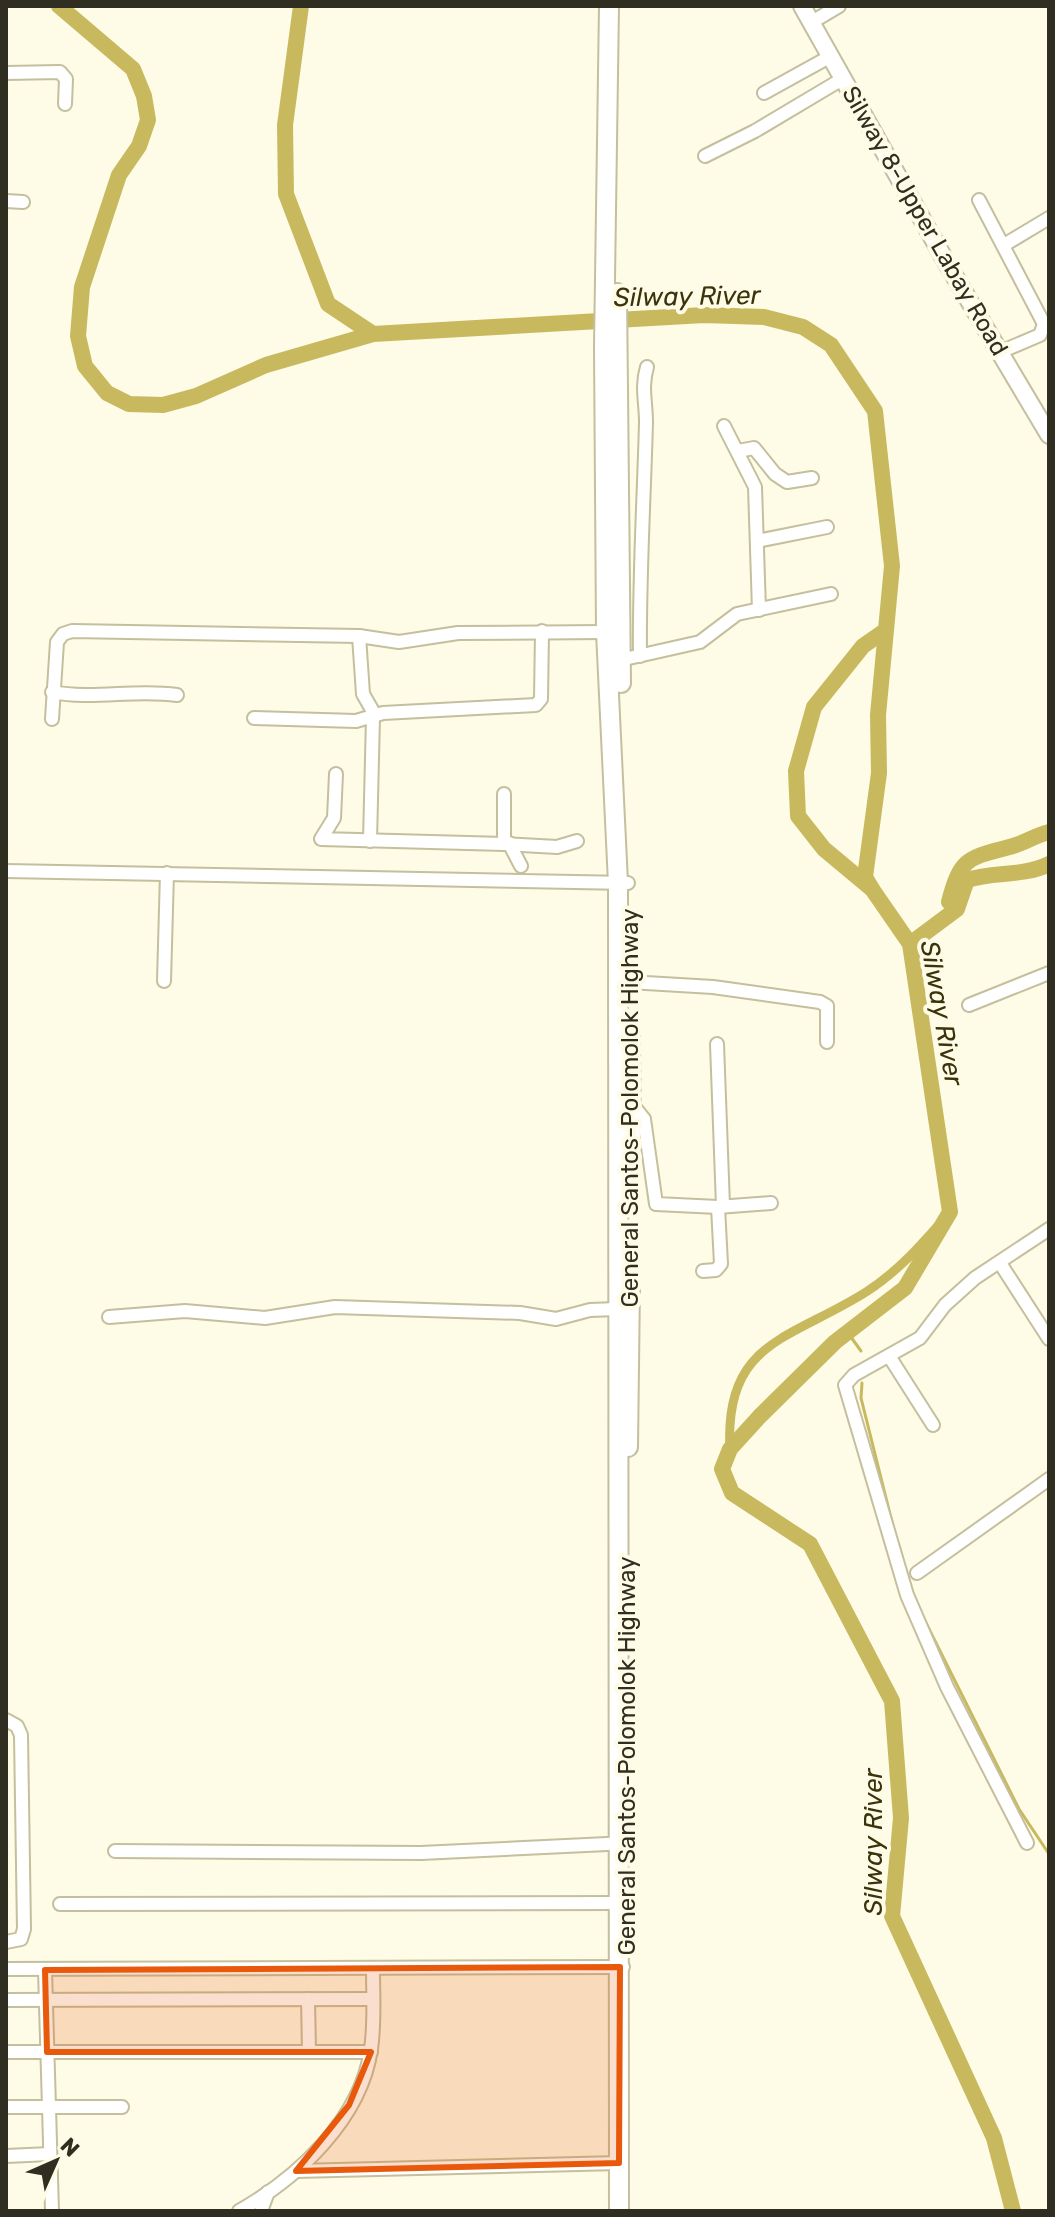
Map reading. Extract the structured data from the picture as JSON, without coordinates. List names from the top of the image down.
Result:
{
  "streets": {
    "highway": ["General Santos-Polomolok Highway"],
    "main road": ["Silway 8-Upper Labay Road"]
  },
  "water": ["Silway River"],
  "north": "top right"
}
